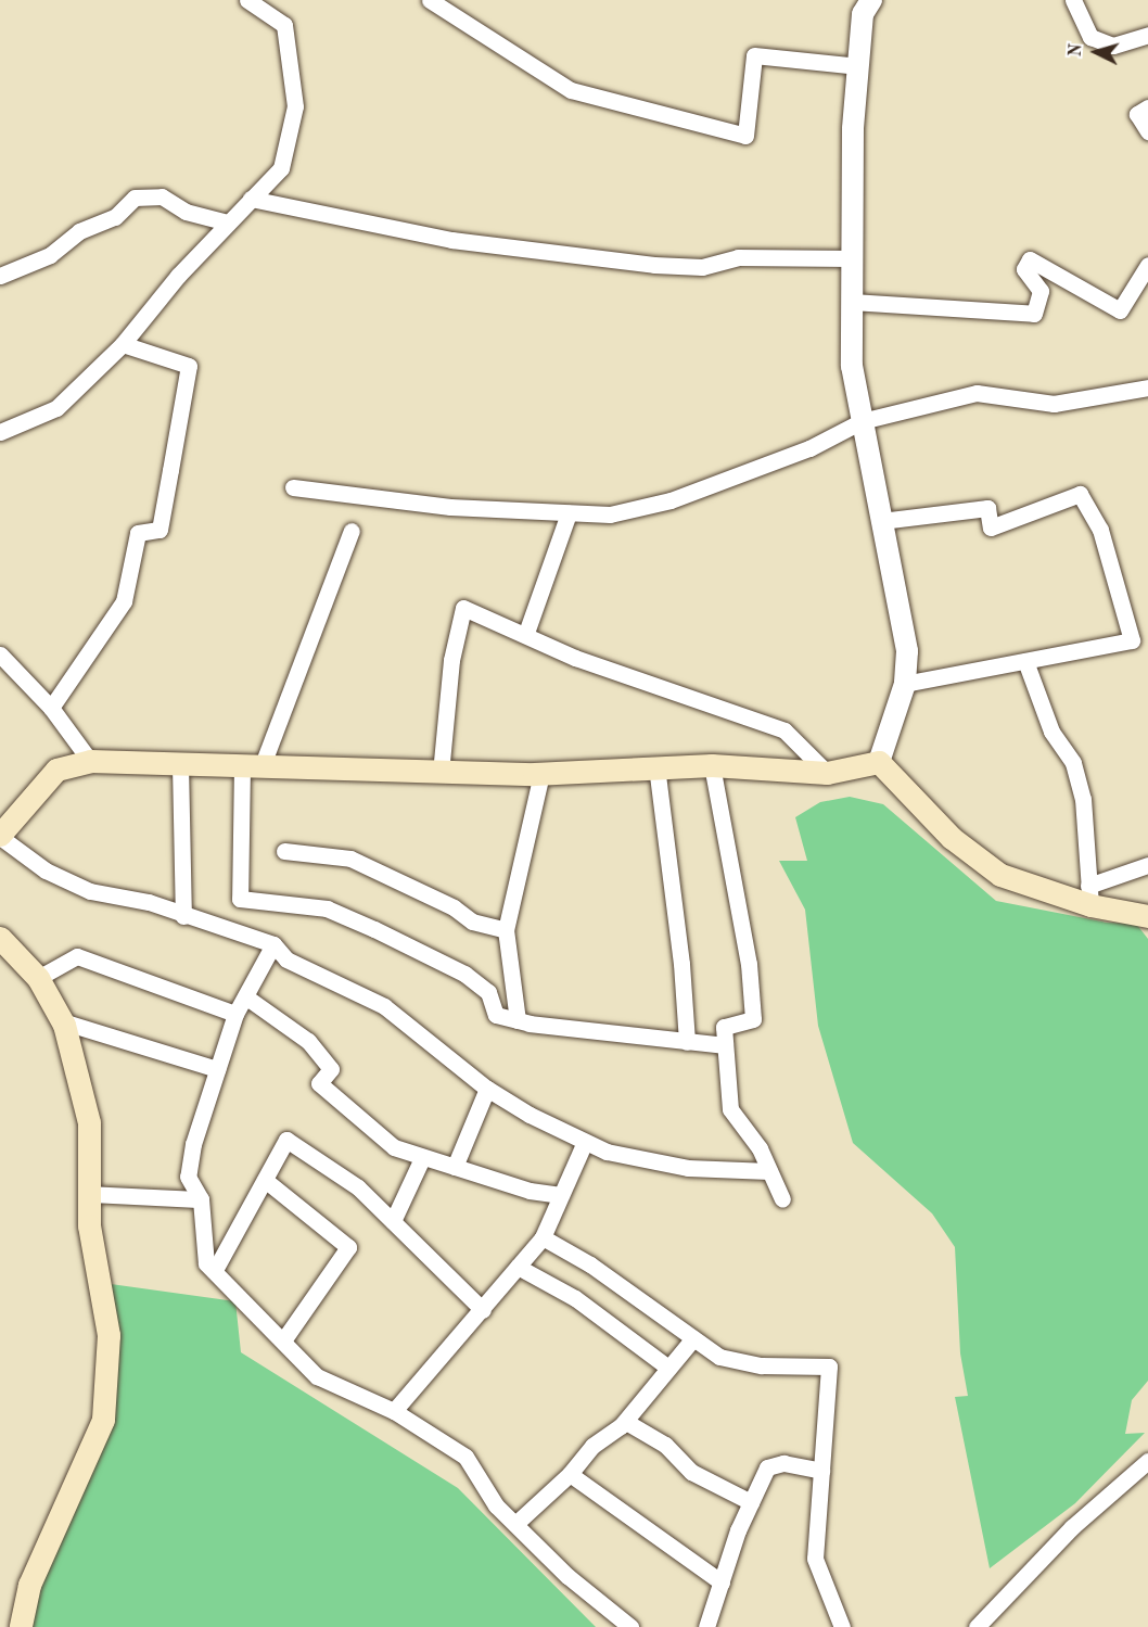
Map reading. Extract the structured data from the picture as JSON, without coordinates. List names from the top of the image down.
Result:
{
  "north": "left"
}
